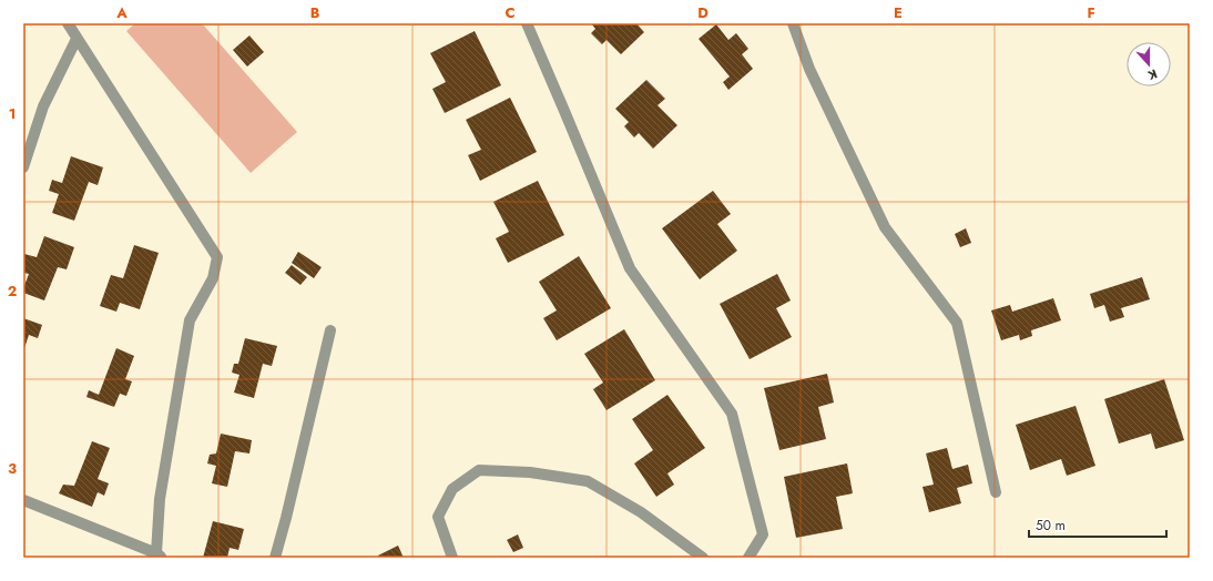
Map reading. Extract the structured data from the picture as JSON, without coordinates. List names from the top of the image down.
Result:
{
  "scale_bar": "50 m",
  "north": "bottom",
  "grid": {
    "columns": [
      "A",
      "B",
      "C",
      "D",
      "E",
      "F"
    ],
    "rows": ["1", "2", "3"]
  }
}
